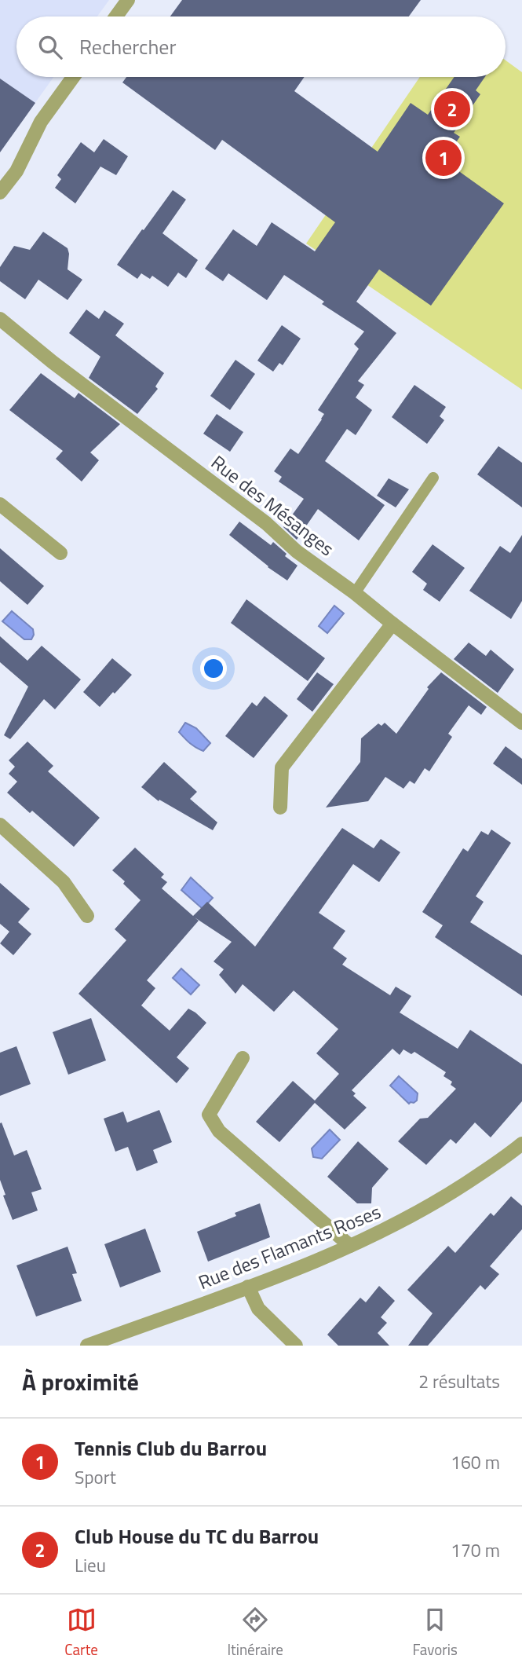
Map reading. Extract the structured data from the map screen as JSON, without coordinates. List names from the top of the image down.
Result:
{
  "streets": {
    "street": ["Rue des Mésanges", "Rue des Flamants Roses"]
  },
  "page": {
    "search": "Rechercher",
    "pins": ["2", "1"],
    "heading": ["À proximité", "2 résultats"],
    "list": [
      {
        "mark": "1",
        "name": "Tennis Club du Barrou",
        "note": "Sport",
        "value": "160 m"
      },
      {
        "mark": "2",
        "name": "Club House du TC du Barrou",
        "note": "Lieu",
        "value": "170 m"
      }
    ],
    "nav": ["Carte", "Itinéraire", "Favoris"]
  }
}
